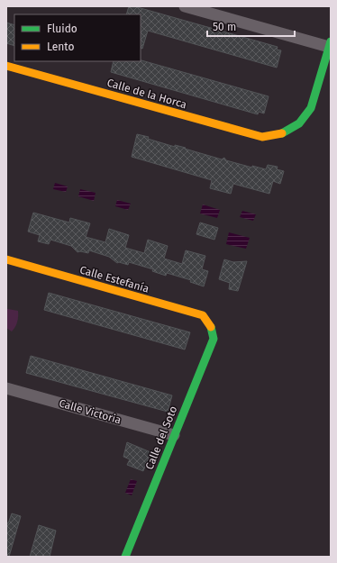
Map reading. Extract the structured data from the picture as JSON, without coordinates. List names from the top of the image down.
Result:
{
  "streets": {
    "street": [
      "Calle de la Horca",
      "Calle Estefanía",
      "Calle Victoria",
      "Calle del Soto"
    ]
  },
  "crossings": [
    ["Calle Estefanía", "Calle del Soto"],
    ["Calle Victoria", "Calle del Soto"]
  ],
  "legend": ["Fluido", "Lento"],
  "scale_bar": "50 m"
}
